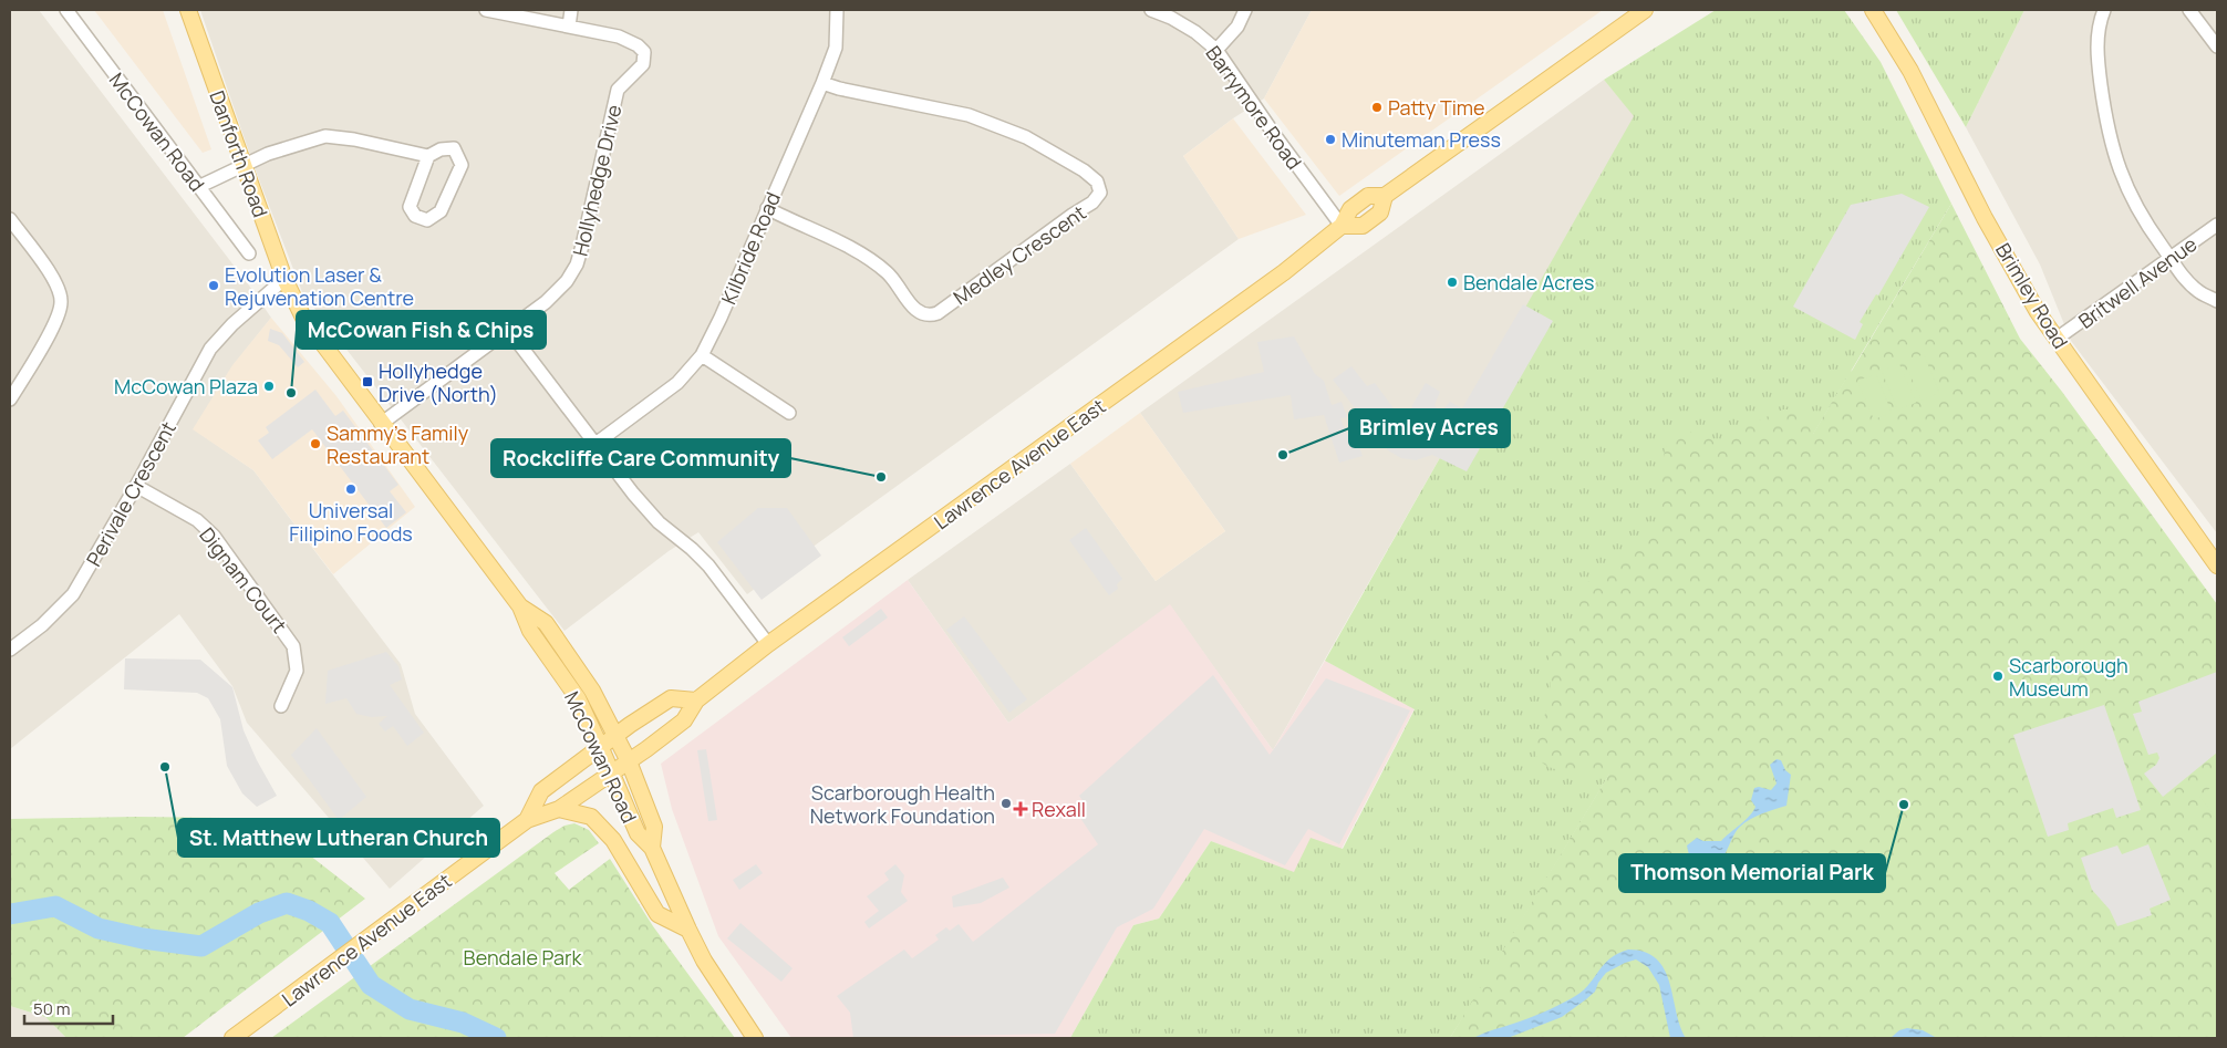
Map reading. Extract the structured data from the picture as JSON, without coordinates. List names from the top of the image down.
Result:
{
  "streets": {
    "main road": [
      "McCowan Road",
      "Danforth Road",
      "Brimley Road",
      "Lawrence Avenue East"
    ],
    "street": [
      "Barrymore Road",
      "Hollyhedge Drive",
      "Kilbride Road",
      "Medley Crescent",
      "Britwell Avenue",
      "Perivale Crescent",
      "Dignam Court"
    ]
  },
  "crossings": [
    ["Barrymore Road", "Lawrence Avenue East"],
    ["McCowan Road", "Danforth Road"],
    ["McCowan Road", "Hollyhedge Drive"],
    ["McCowan Road", "Lawrence Avenue East"],
    ["Danforth Road", "Perivale Crescent"],
    ["Kilbride Road", "Medley Crescent"],
    ["Britwell Avenue", "Brimley Road"],
    ["Perivale Crescent", "Dignam Court"]
  ],
  "parks": ["Bendale Park"],
  "places": {
    "other": [
      "Patty Time",
      "Minuteman Press",
      "Bendale Acres",
      "Evolution Laser & Rejuvenation Centre",
      "McCowan Plaza",
      "McCowan Fish & Chips",
      "Sammy's Family Restaurant",
      "Brimley Acres",
      "Rockcliffe Care Community",
      "Universal Filipino Foods",
      "Scarborough Museum",
      "St. Matthew Lutheran Church",
      "Scarborough Health Network Foundation",
      "Thomson Memorial Park"
    ],
    "transit": ["Hollyhedge Drive (North)"],
    "health": ["Rexall"]
  },
  "scale_bar": "50 m"
}
